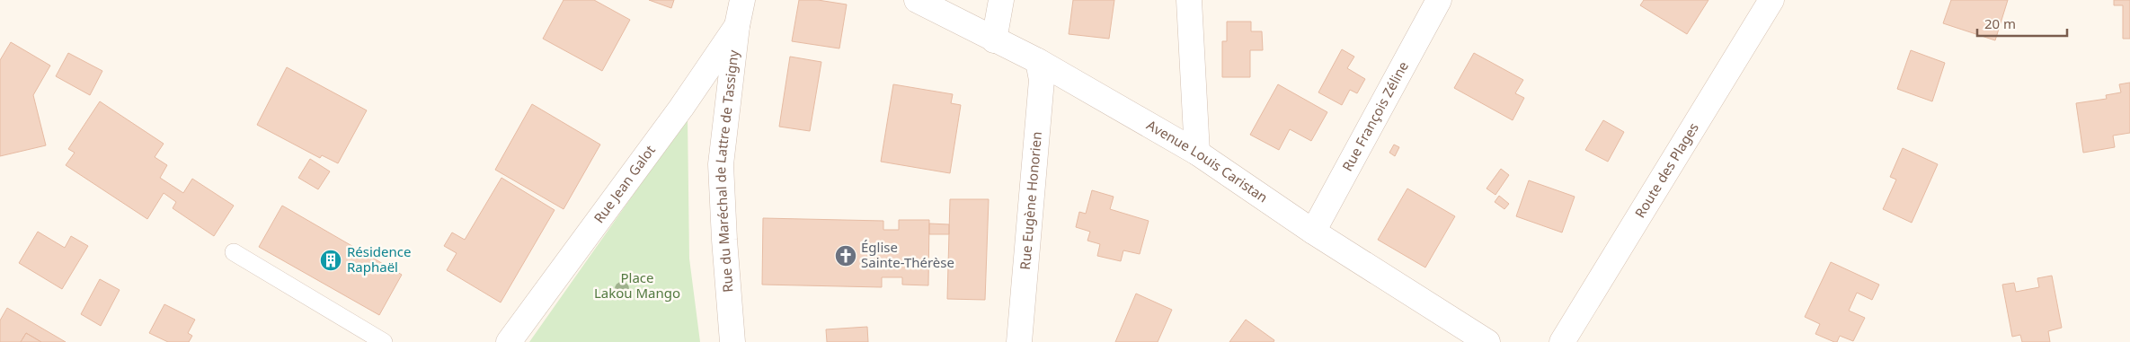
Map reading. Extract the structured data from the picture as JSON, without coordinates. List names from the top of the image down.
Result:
{
  "streets": {
    "street": [
      "Rue François Zéline",
      "Avenue Louis Caristan",
      "Rue du Maréchal de Lattre de Tassigny",
      "Route des Plages",
      "Rue Jean Galot",
      "Rue Eugène Honorien"
    ]
  },
  "crossings": [
    ["Rue François Zéline", "Avenue Louis Caristan"],
    ["Avenue Louis Caristan", "Rue Eugène Honorien"],
    ["Rue du Maréchal de Lattre de Tassigny", "Rue Jean Galot"]
  ],
  "parks": ["Place Lakou Mango"],
  "places": {
    "church": ["Église Sainte-Thérèse"],
    "building": ["Résidence Raphaël"]
  },
  "scale_bar": "20 m"
}
